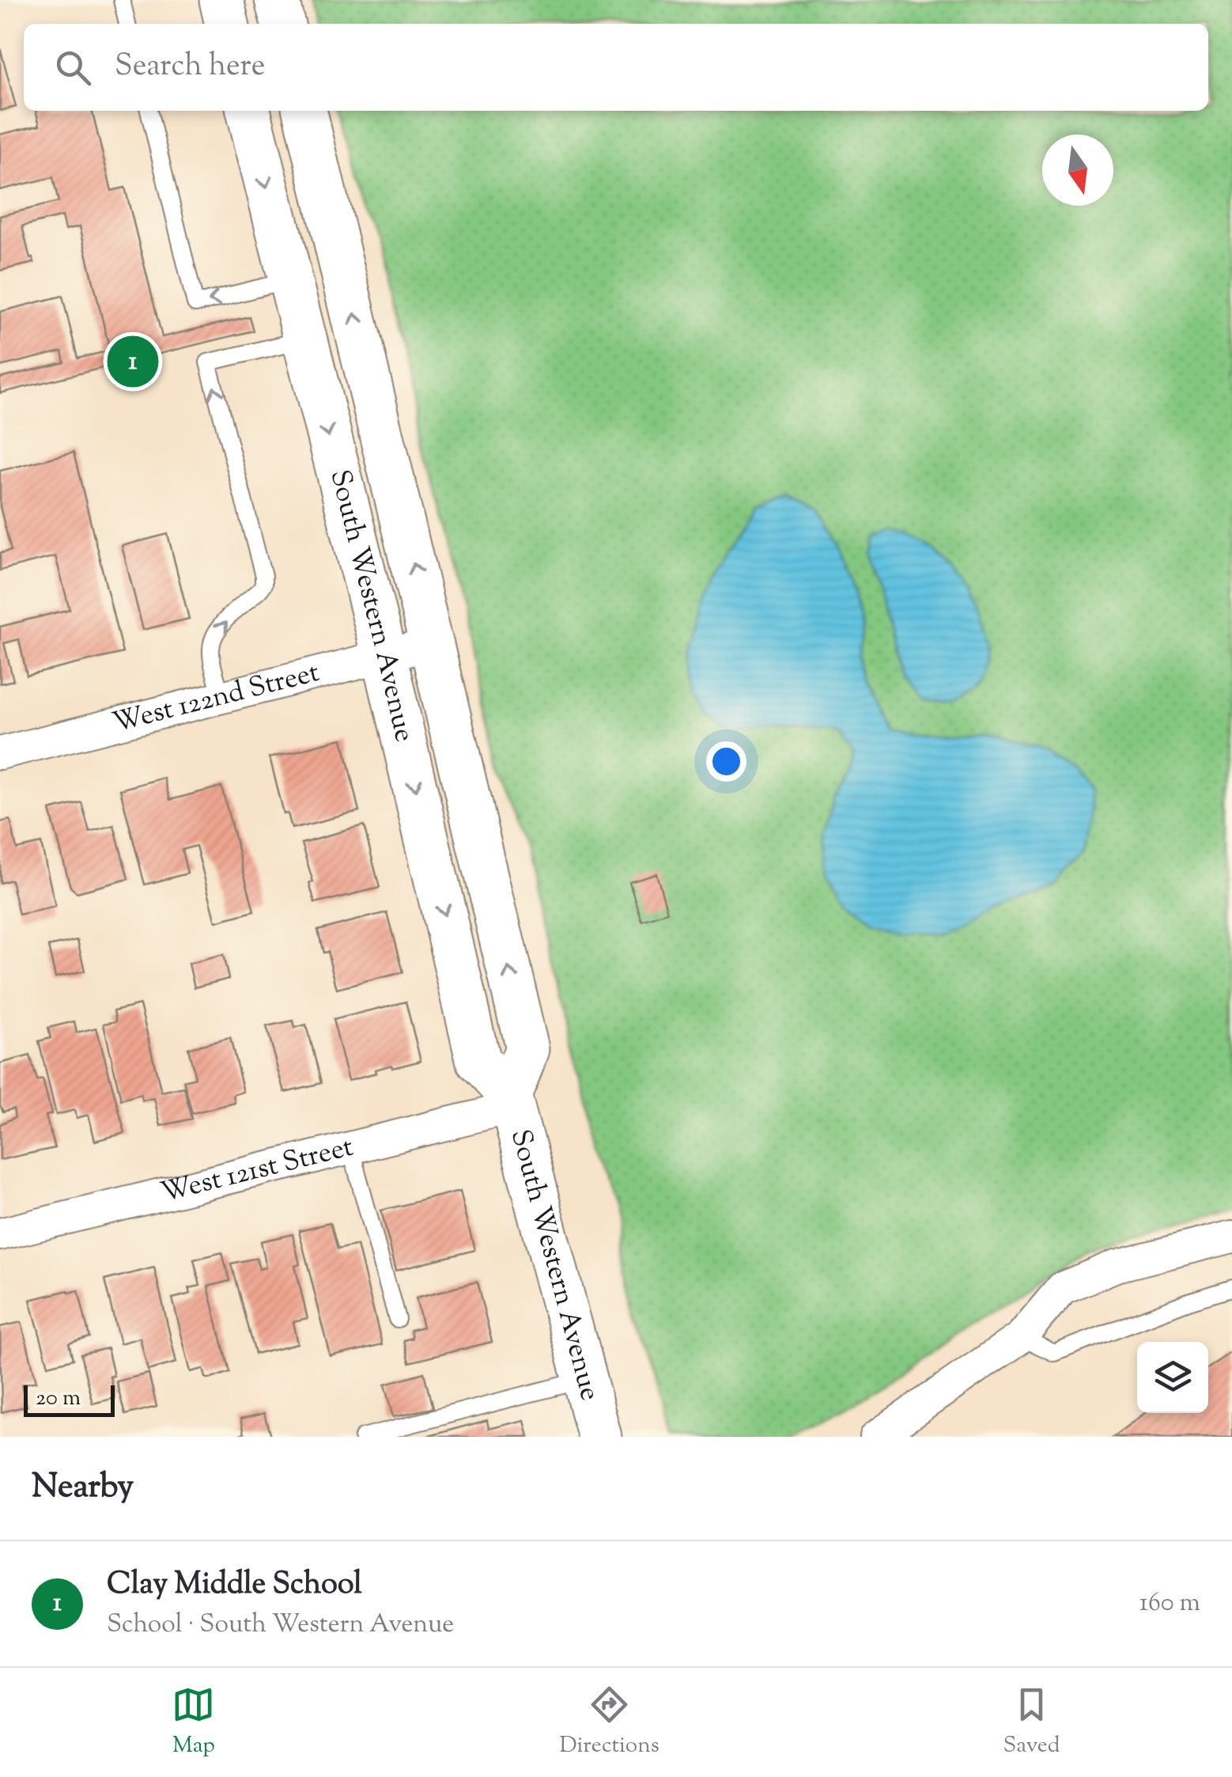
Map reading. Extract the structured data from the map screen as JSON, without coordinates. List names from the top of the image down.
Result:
{
  "streets": {
    "main road": ["South Western Avenue"],
    "street": ["West 122nd Street", "West 121st Street"]
  },
  "crossings": [
    ["South Western Avenue", "West 122nd Street"],
    ["South Western Avenue", "West 121st Street"]
  ],
  "scale_bar": "20 m",
  "north": "bottom",
  "page": {
    "search": "Search here",
    "pins": "1",
    "scale": "20 m",
    "heading": "Nearby",
    "list": [
      {
        "mark": "1",
        "name": "Clay Middle School",
        "note": "School · South Western Avenue",
        "value": "160 m"
      }
    ],
    "nav": ["Map", "Directions", "Saved"]
  }
}
